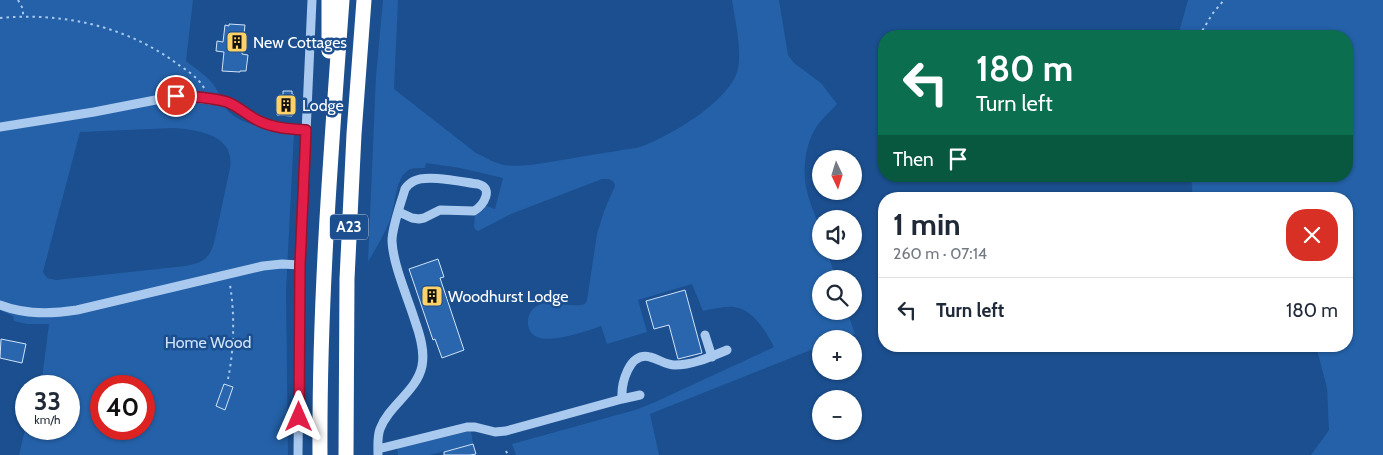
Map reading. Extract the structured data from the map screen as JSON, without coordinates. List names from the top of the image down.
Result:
{
  "streets": {
    "highway": ["A23"]
  },
  "parks": ["Home Wood"],
  "places": {
    "building": ["New Cottages", "Lodge", "Woodhurst Lodge"]
  },
  "north": "bottom",
  "page": {
    "turn": ["180 m", "Turn left"],
    "then": "Then",
    "map_buttons": ["+", "−"],
    "heading": ["1 min", "260 m · 07:14"],
    "list": [
      {
        "name": "Turn left",
        "value": "180 m"
      }
    ],
    "speed": "33 km/h",
    "limit": "40"
  }
}
